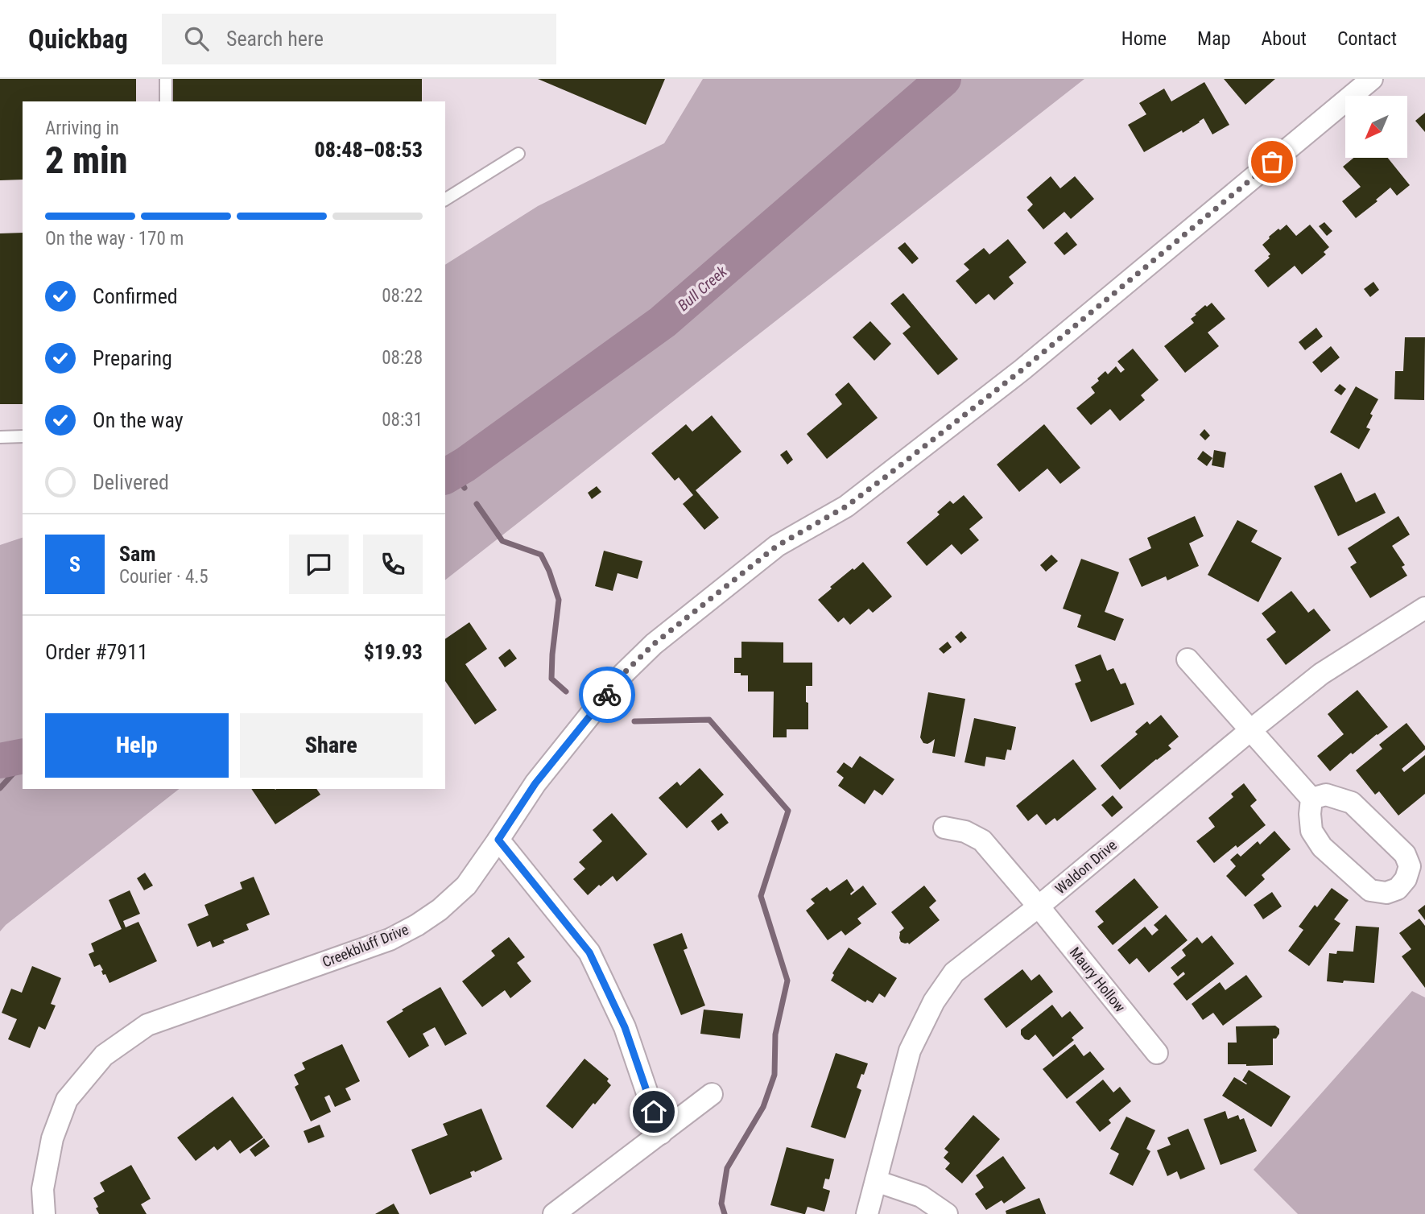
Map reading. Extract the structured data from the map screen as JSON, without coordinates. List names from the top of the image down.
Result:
{
  "streets": {
    "street": ["Waldon Drive", "Creekbluff Drive", "Maury Hollow"]
  },
  "crossings": [
    ["Waldon Drive", "Maury Hollow"]
  ],
  "water": ["Bull Creek"],
  "north": "bottom left",
  "page": {
    "header": "Quickbag",
    "search": "Search here",
    "nav": [
      "Home",
      "Map",
      "About",
      "Contact"
    ],
    "heading": ["2 min", "Arriving in", "08:48–08:53"],
    "panel": [
      "Sam",
      "Courier · 4.5",
      "Order #7911",
      "$19.93"
    ],
    "bar": "On the way · 170 m",
    "list": [
      ["Confirmed", "08:22"],
      ["Preparing", "08:28"],
      ["On the way", "08:31"],
      "Delivered"
    ],
    "round": "S",
    "buttons": ["Help", "Share"]
  }
}
